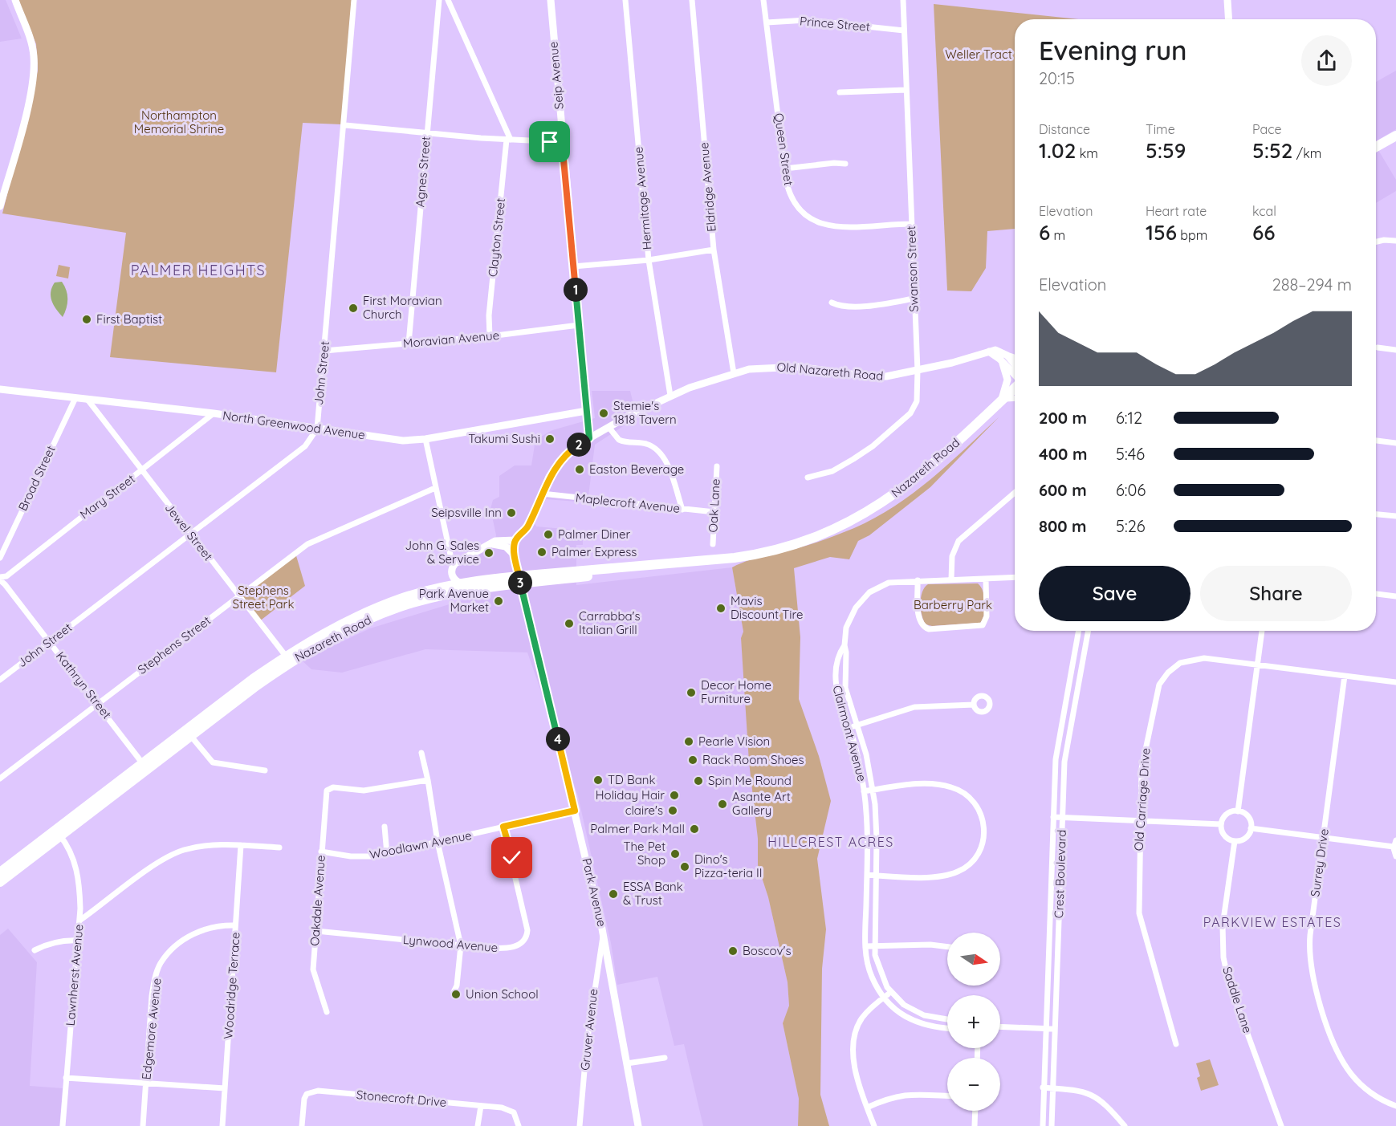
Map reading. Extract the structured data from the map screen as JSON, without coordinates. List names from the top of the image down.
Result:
{
  "streets": {
    "highway": ["Nazareth Road"],
    "street": [
      "Prince Street",
      "Seip Avenue",
      "Queen Street",
      "Agnes Street",
      "Eldridge Avenue",
      "Hermitage Avenue",
      "Clayton Street",
      "Swanson Street",
      "Moravian Avenue",
      "Old Nazareth Road",
      "John Street",
      "North Greenwood Avenue",
      "Broad Street",
      "Mary Street",
      "Maplecroft Avenue",
      "Oak Lane",
      "Jewel Street",
      "Stephens Street",
      "Kathryn Street",
      "Clairmont Avenue",
      "Old Carriage Drive",
      "Woodlawn Avenue",
      "Surrey Drive",
      "Crest Boulevard",
      "Park Avenue",
      "Oakdale Avenue",
      "Lynwood Avenue",
      "Lawnherst Avenue",
      "Woodridge Terrace",
      "Saddle Lane",
      "Edgemore Avenue",
      "Gruver Avenue",
      "Stonecroft Drive"
    ]
  },
  "crossings": [
    ["Prince Street", "Queen Street"],
    ["Prince Street", "Swanson Street"],
    ["Seip Avenue", "Moravian Avenue"],
    ["Seip Avenue", "Old Nazareth Road"],
    ["Seip Avenue", "North Greenwood Avenue"],
    ["Queen Street", "Swanson Street"],
    ["Agnes Street", "Moravian Avenue"],
    ["Eldridge Avenue", "Old Nazareth Road"],
    ["Hermitage Avenue", "Old Nazareth Road"],
    ["Clayton Street", "Moravian Avenue"],
    ["Swanson Street", "Old Nazareth Road"],
    ["Moravian Avenue", "John Street"],
    ["Old Nazareth Road", "Maplecroft Avenue"],
    ["John Street", "North Greenwood Avenue"],
    ["John Street", "Jewel Street"],
    ["John Street", "Kathryn Street"],
    ["North Greenwood Avenue", "Broad Street"],
    ["North Greenwood Avenue", "Mary Street"],
    ["North Greenwood Avenue", "Jewel Street"],
    ["Nazareth Road", "Jewel Street"],
    ["Nazareth Road", "Kathryn Street"],
    ["Nazareth Road", "Park Avenue"],
    ["Nazareth Road", "Lawnherst Avenue"],
    ["Mary Street", "Jewel Street"],
    ["Mary Street", "Kathryn Street"],
    ["Maplecroft Avenue", "Oak Lane"],
    ["Jewel Street", "Stephens Street"],
    ["Stephens Street", "Kathryn Street"],
    ["Old Carriage Drive", "Surrey Drive"],
    ["Woodlawn Avenue", "Park Avenue"],
    ["Woodlawn Avenue", "Oakdale Avenue"],
    ["Woodlawn Avenue", "Lynwood Avenue"],
    ["Park Avenue", "Gruver Avenue"],
    ["Oakdale Avenue", "Lynwood Avenue"],
    ["Woodridge Terrace", "Edgemore Avenue"]
  ],
  "districts": ["PALMER HEIGHTS", "HILLCREST ACRES", "PARKVIEW ESTATES"],
  "parks": [
    "Weller Tract",
    "Northampton Memorial Shrine",
    "Stephens Street Park",
    "Barberry Park"
  ],
  "places": [
    "First Moravian Church",
    "First Baptist",
    "Stemie's 1818 Tavern",
    "Takumi Sushi",
    "Easton Beverage",
    "Seipsville Inn",
    "Palmer Diner",
    "Palmer Express",
    "John G. Sales & Service",
    "Park Avenue Market",
    "Mavis Discount Tire",
    "Carrabba's Italian Grill",
    "Decor Home Furniture",
    "Pearle Vision",
    "Rack Room Shoes",
    "TD Bank",
    "Spin Me Round",
    "Holiday Hair",
    "Asante Art Gallery",
    "claire's",
    "Palmer Park Mall",
    "The Pet Shop",
    "Dino's Pizza-teria II",
    "ESSA Bank & Trust",
    "Boscov's",
    "Union School"
  ],
  "north": "right",
  "page": {
    "heading": ["Evening run", "20:15"],
    "stats": [
      ["Distance", "1.02 km"],
      ["Time", "5:59"],
      ["Pace", "5:52 /km"],
      ["Elevation", "6 m"],
      ["Heart rate", "156 bpm"],
      ["kcal", "66"]
    ],
    "chart": ["Elevation", "288–294 m"],
    "pins": [
      "1",
      "2",
      "3",
      "4"
    ],
    "list": [
      {
        "name": "200 m",
        "note": "6:12"
      },
      {
        "name": "400 m",
        "note": "5:46"
      },
      {
        "name": "600 m",
        "note": "6:06"
      },
      {
        "name": "800 m",
        "note": "5:26"
      }
    ],
    "buttons": ["Save", "Share"],
    "map_buttons": ["+", "−"]
  }
}
